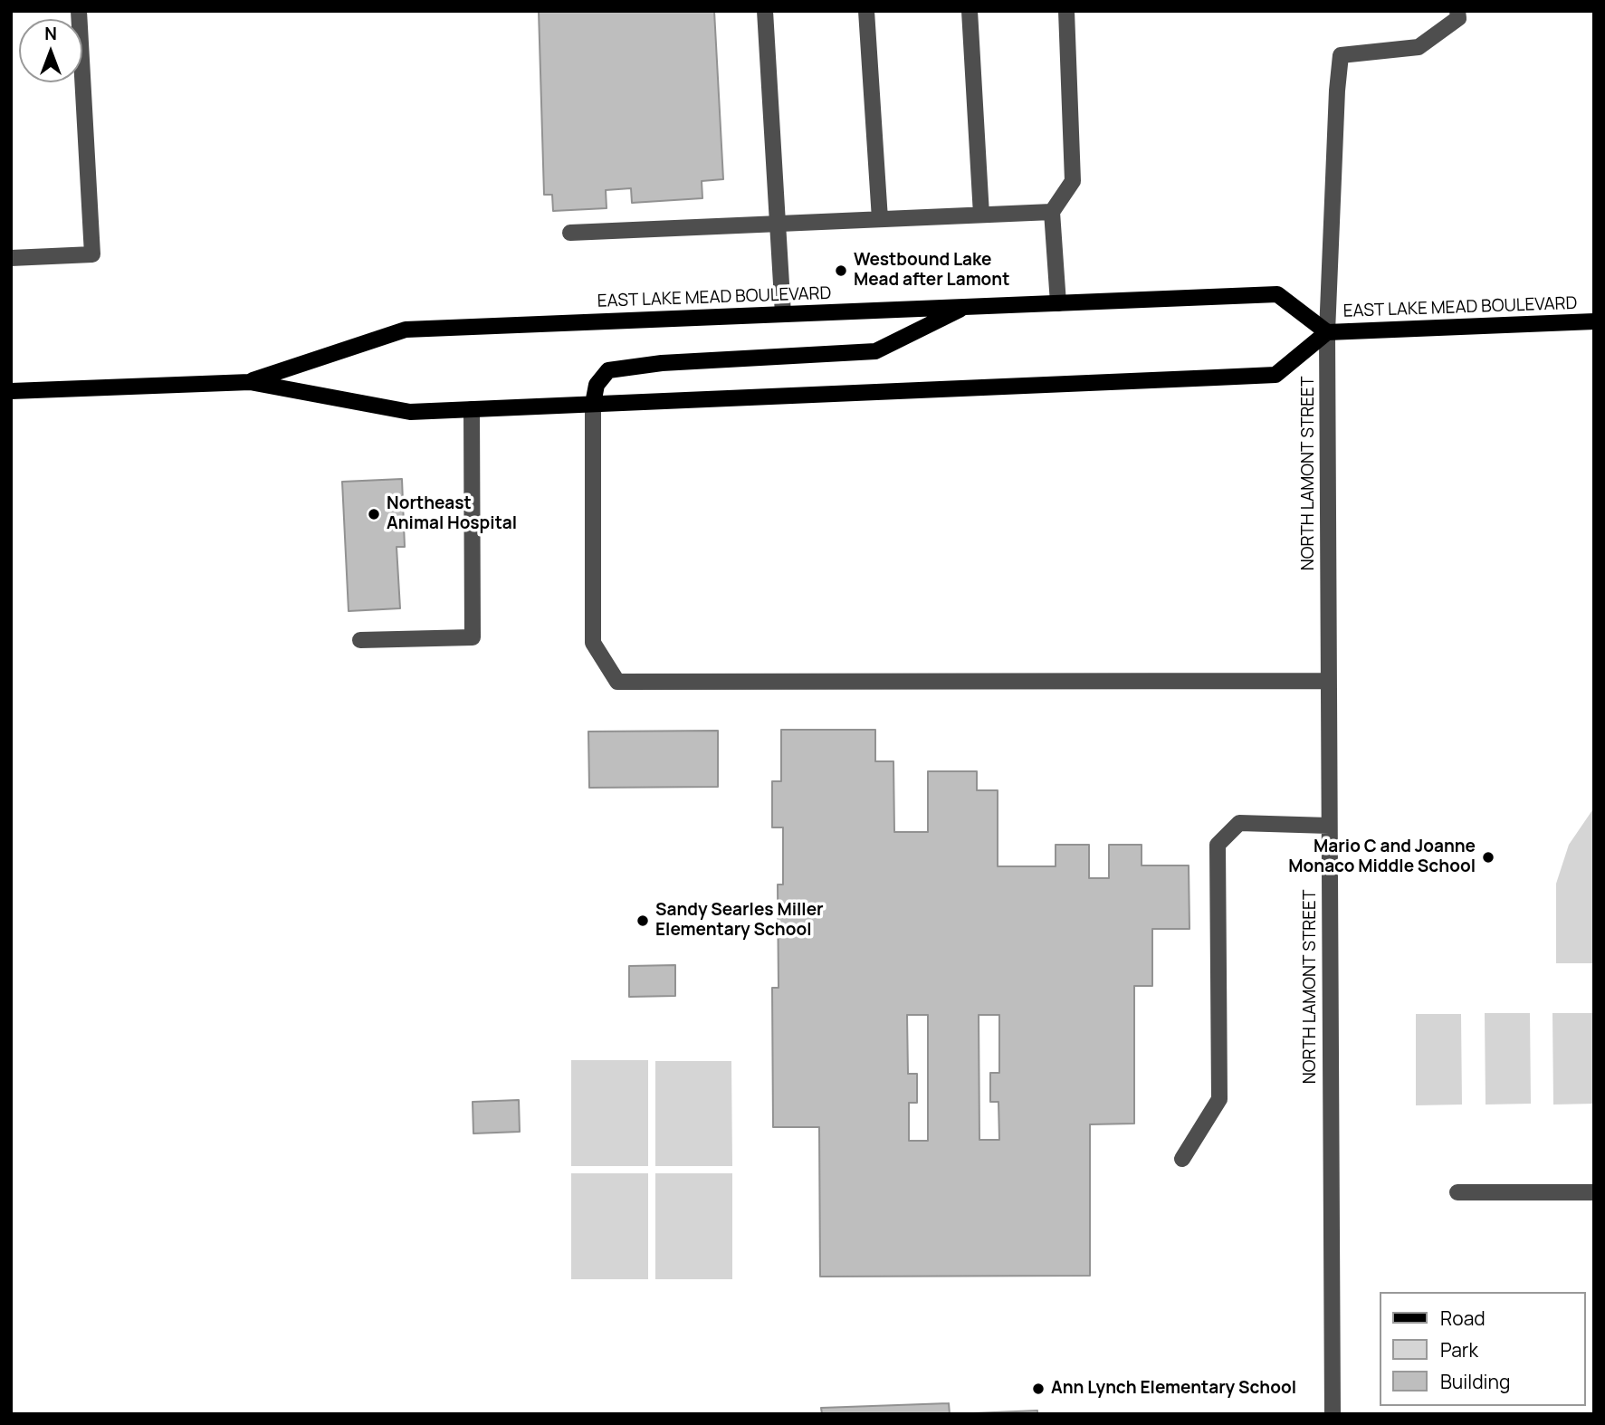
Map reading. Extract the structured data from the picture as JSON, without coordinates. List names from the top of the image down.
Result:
{
  "streets": {
    "main road": ["EAST LAKE MEAD BOULEVARD"],
    "street": ["NORTH LAMONT STREET"]
  },
  "crossings": [
    ["EAST LAKE MEAD BOULEVARD", "NORTH LAMONT STREET"]
  ],
  "places": [
    "Westbound Lake Mead after Lamont",
    "Northeast Animal Hospital",
    "Mario C and Joanne Monaco Middle School",
    "Sandy Searles Miller Elementary School",
    "Ann Lynch Elementary School"
  ],
  "legend": ["Road", "Park", "Building"],
  "north": "top"
}
